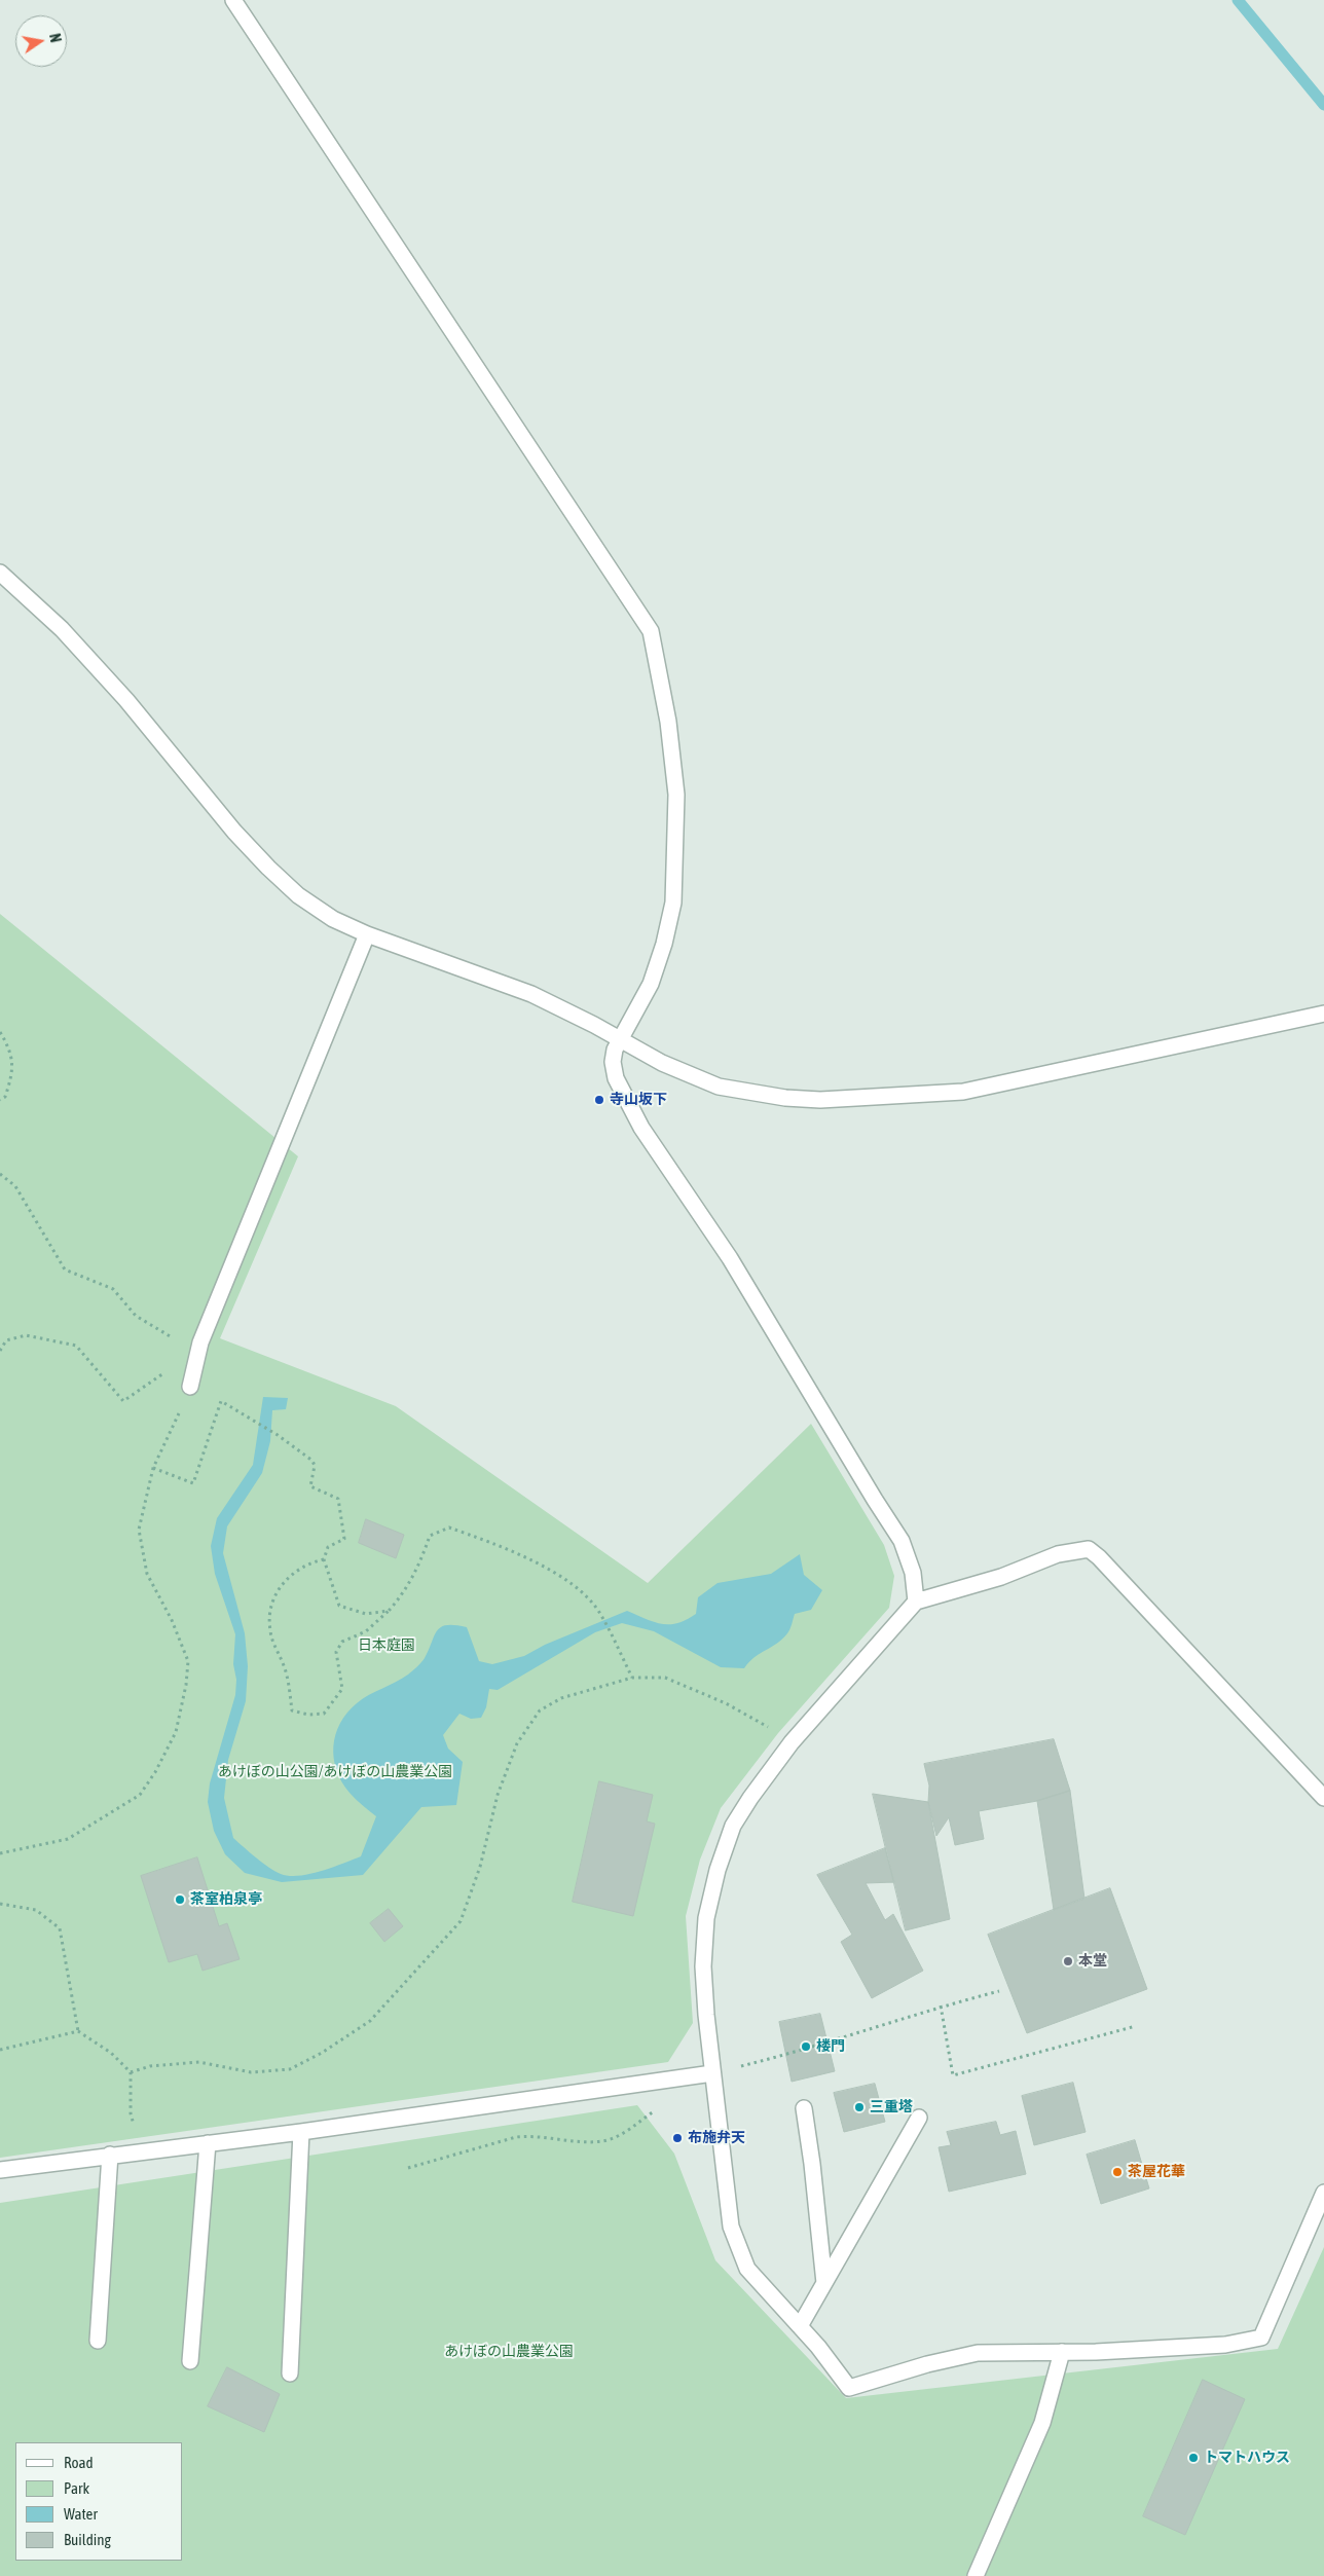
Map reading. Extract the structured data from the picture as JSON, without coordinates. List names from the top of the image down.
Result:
{
  "parks": ["日本庭園", "あけぼの山公園/あけぼの山農業公園", "あけぼの山農業公園"],
  "places": [
    "寺山坂下",
    "茶室柏泉亭",
    "本堂",
    "楼門",
    "三重塔",
    "布施弁天",
    "茶屋花華",
    "トマトハウス"
  ],
  "legend": [
    "Road",
    "Park",
    "Water",
    "Building"
  ],
  "north": "right"
}
